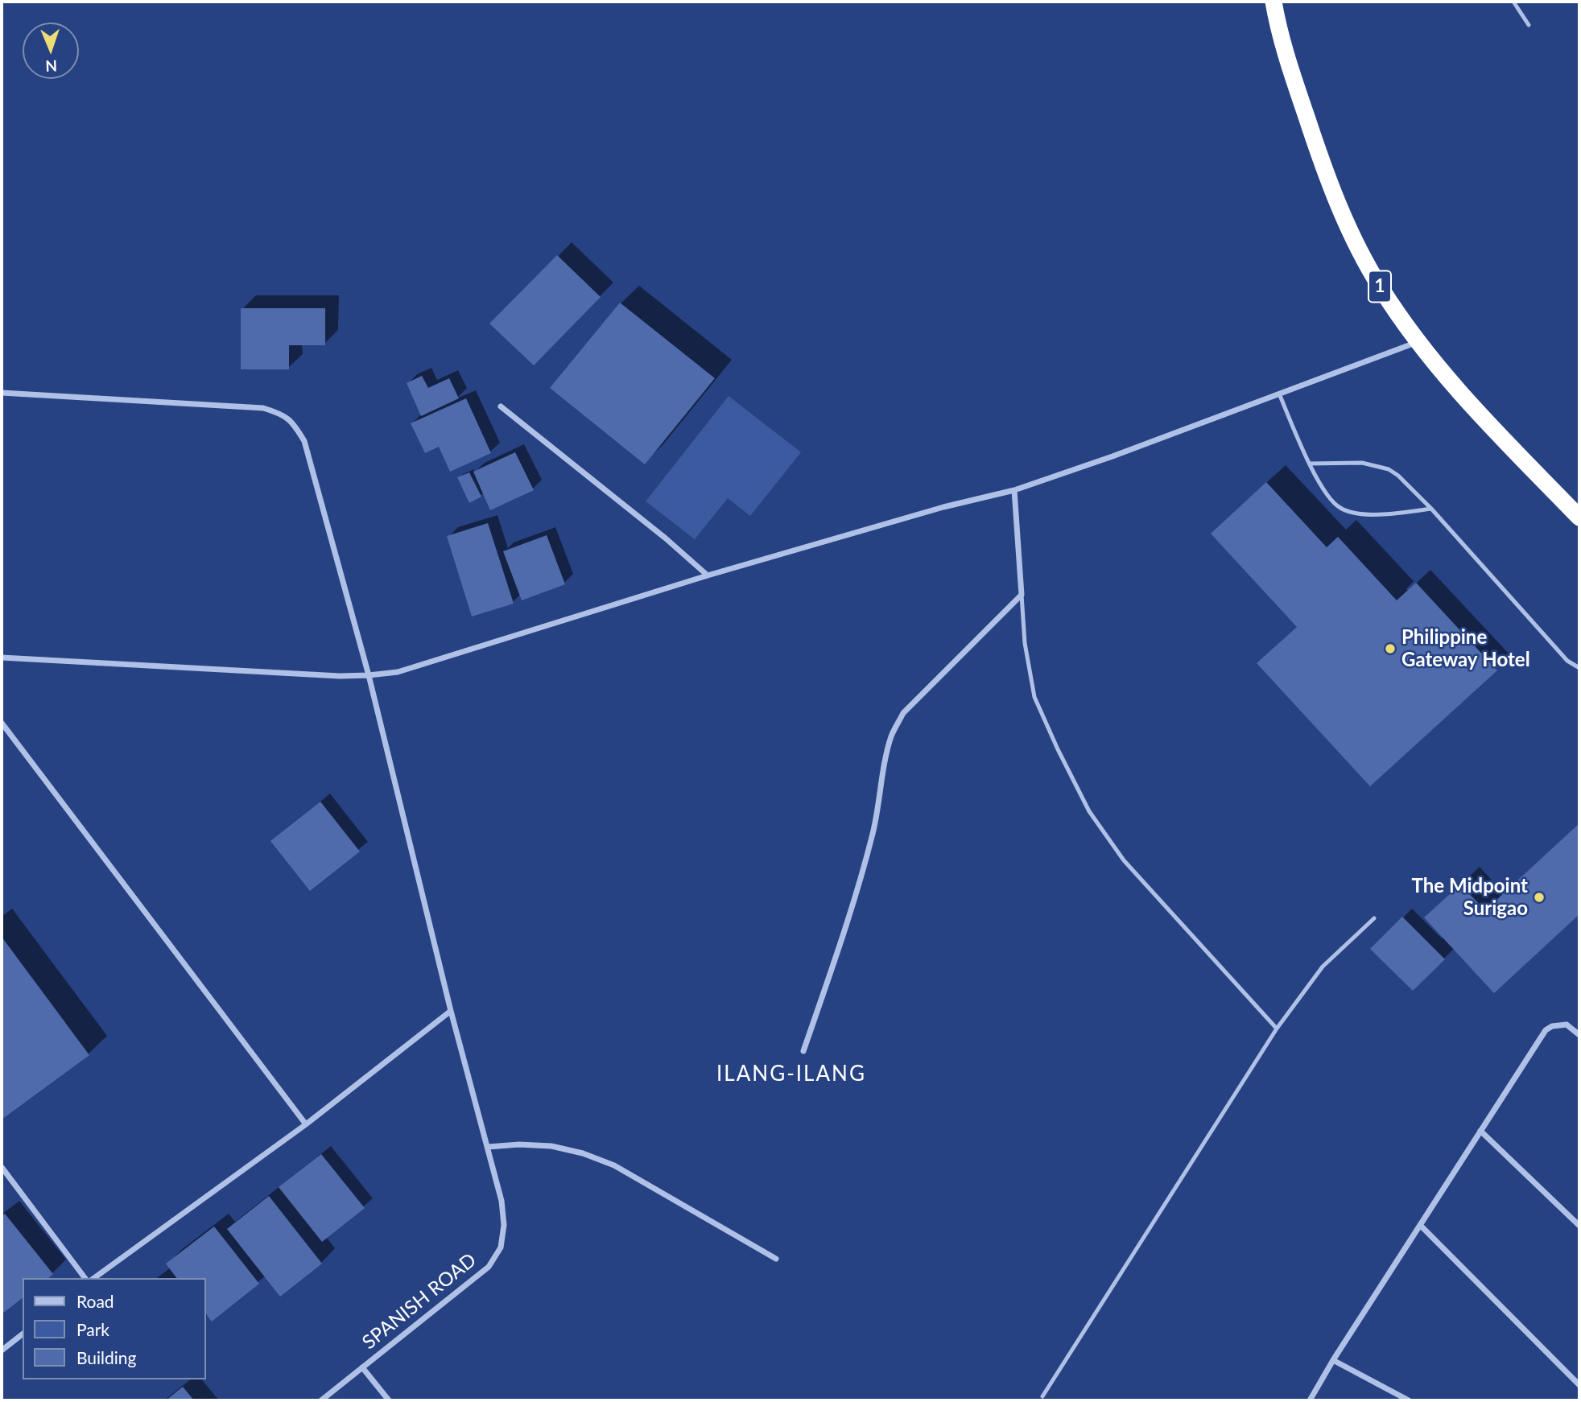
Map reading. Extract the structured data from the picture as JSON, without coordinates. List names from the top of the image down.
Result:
{
  "streets": {
    "highway": ["1"],
    "street": ["SPANISH ROAD"]
  },
  "districts": ["ILANG-ILANG"],
  "places": ["Philippine Gateway Hotel", "The Midpoint Surigao"],
  "legend": ["Road", "Park", "Building"],
  "north": "bottom"
}
